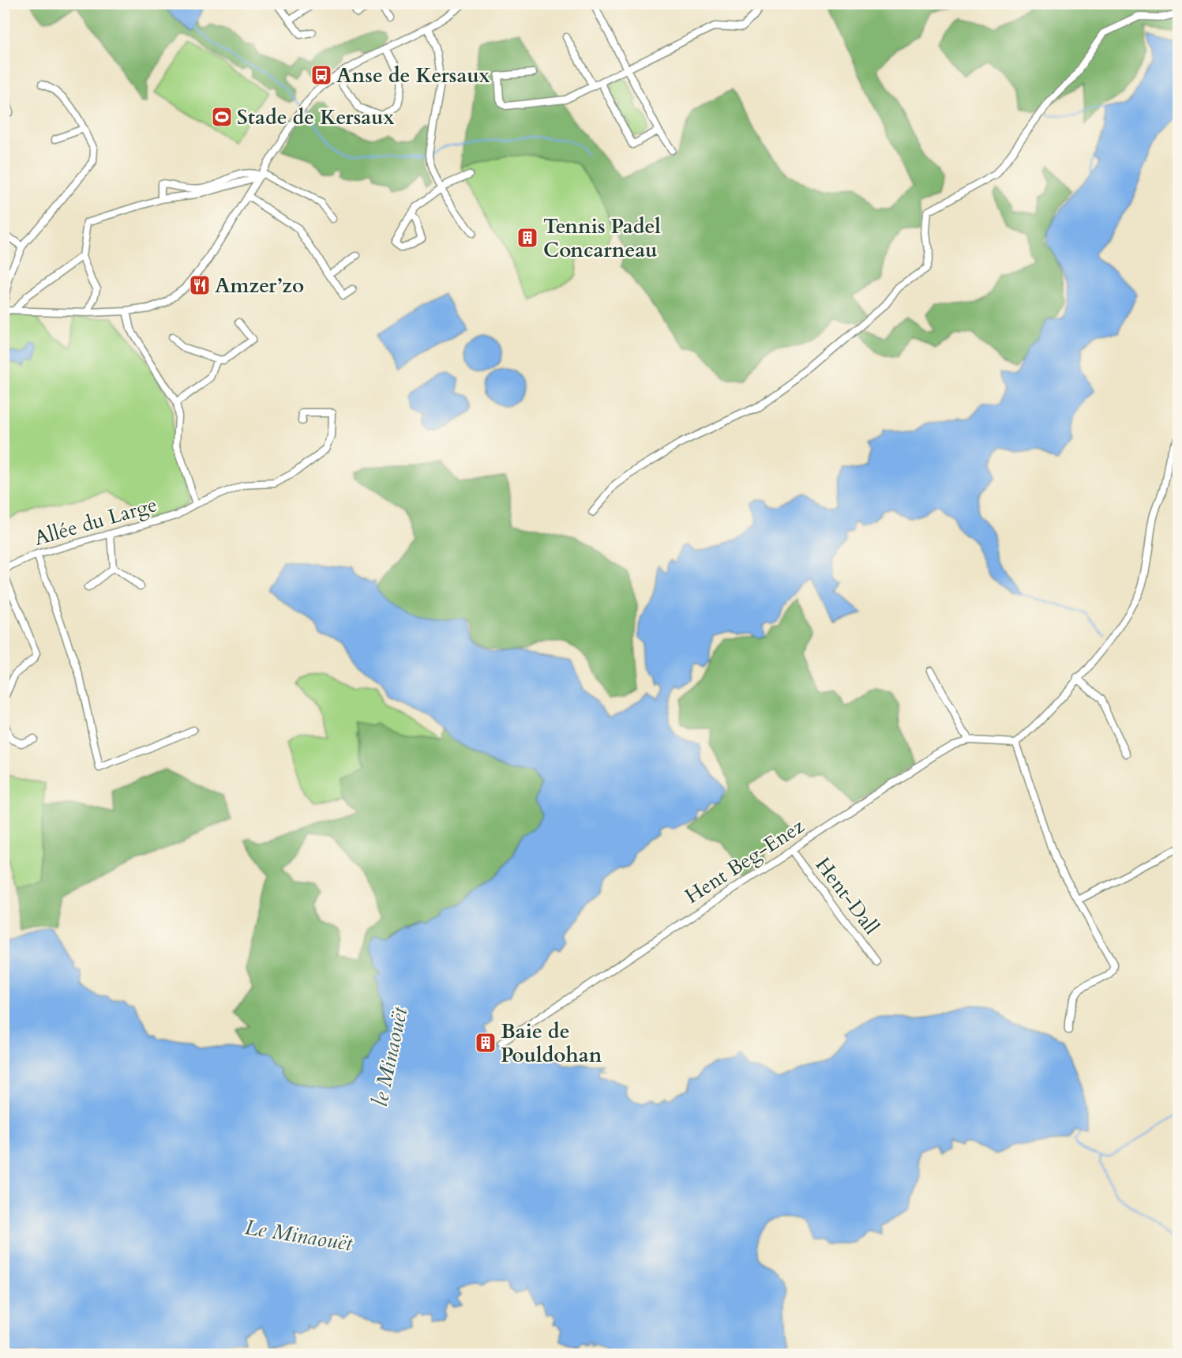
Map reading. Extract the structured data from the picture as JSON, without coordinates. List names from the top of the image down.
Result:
{
  "streets": {
    "street": ["Allée du Large", "Hent Beg-Enez", "Hent-Dall"]
  },
  "crossings": [
    ["Hent Beg-Enez", "Hent-Dall"]
  ],
  "water": ["le Minaouët", "Le Minaouët"],
  "places": {
    "bus stop": ["Anse de Kersaux"],
    "sports": ["Stade de Kersaux"],
    "building": ["Tennis Padel Concarneau", "Baie de Pouldohan"],
    "restaurant": ["Amzer’zo"]
  }
}
